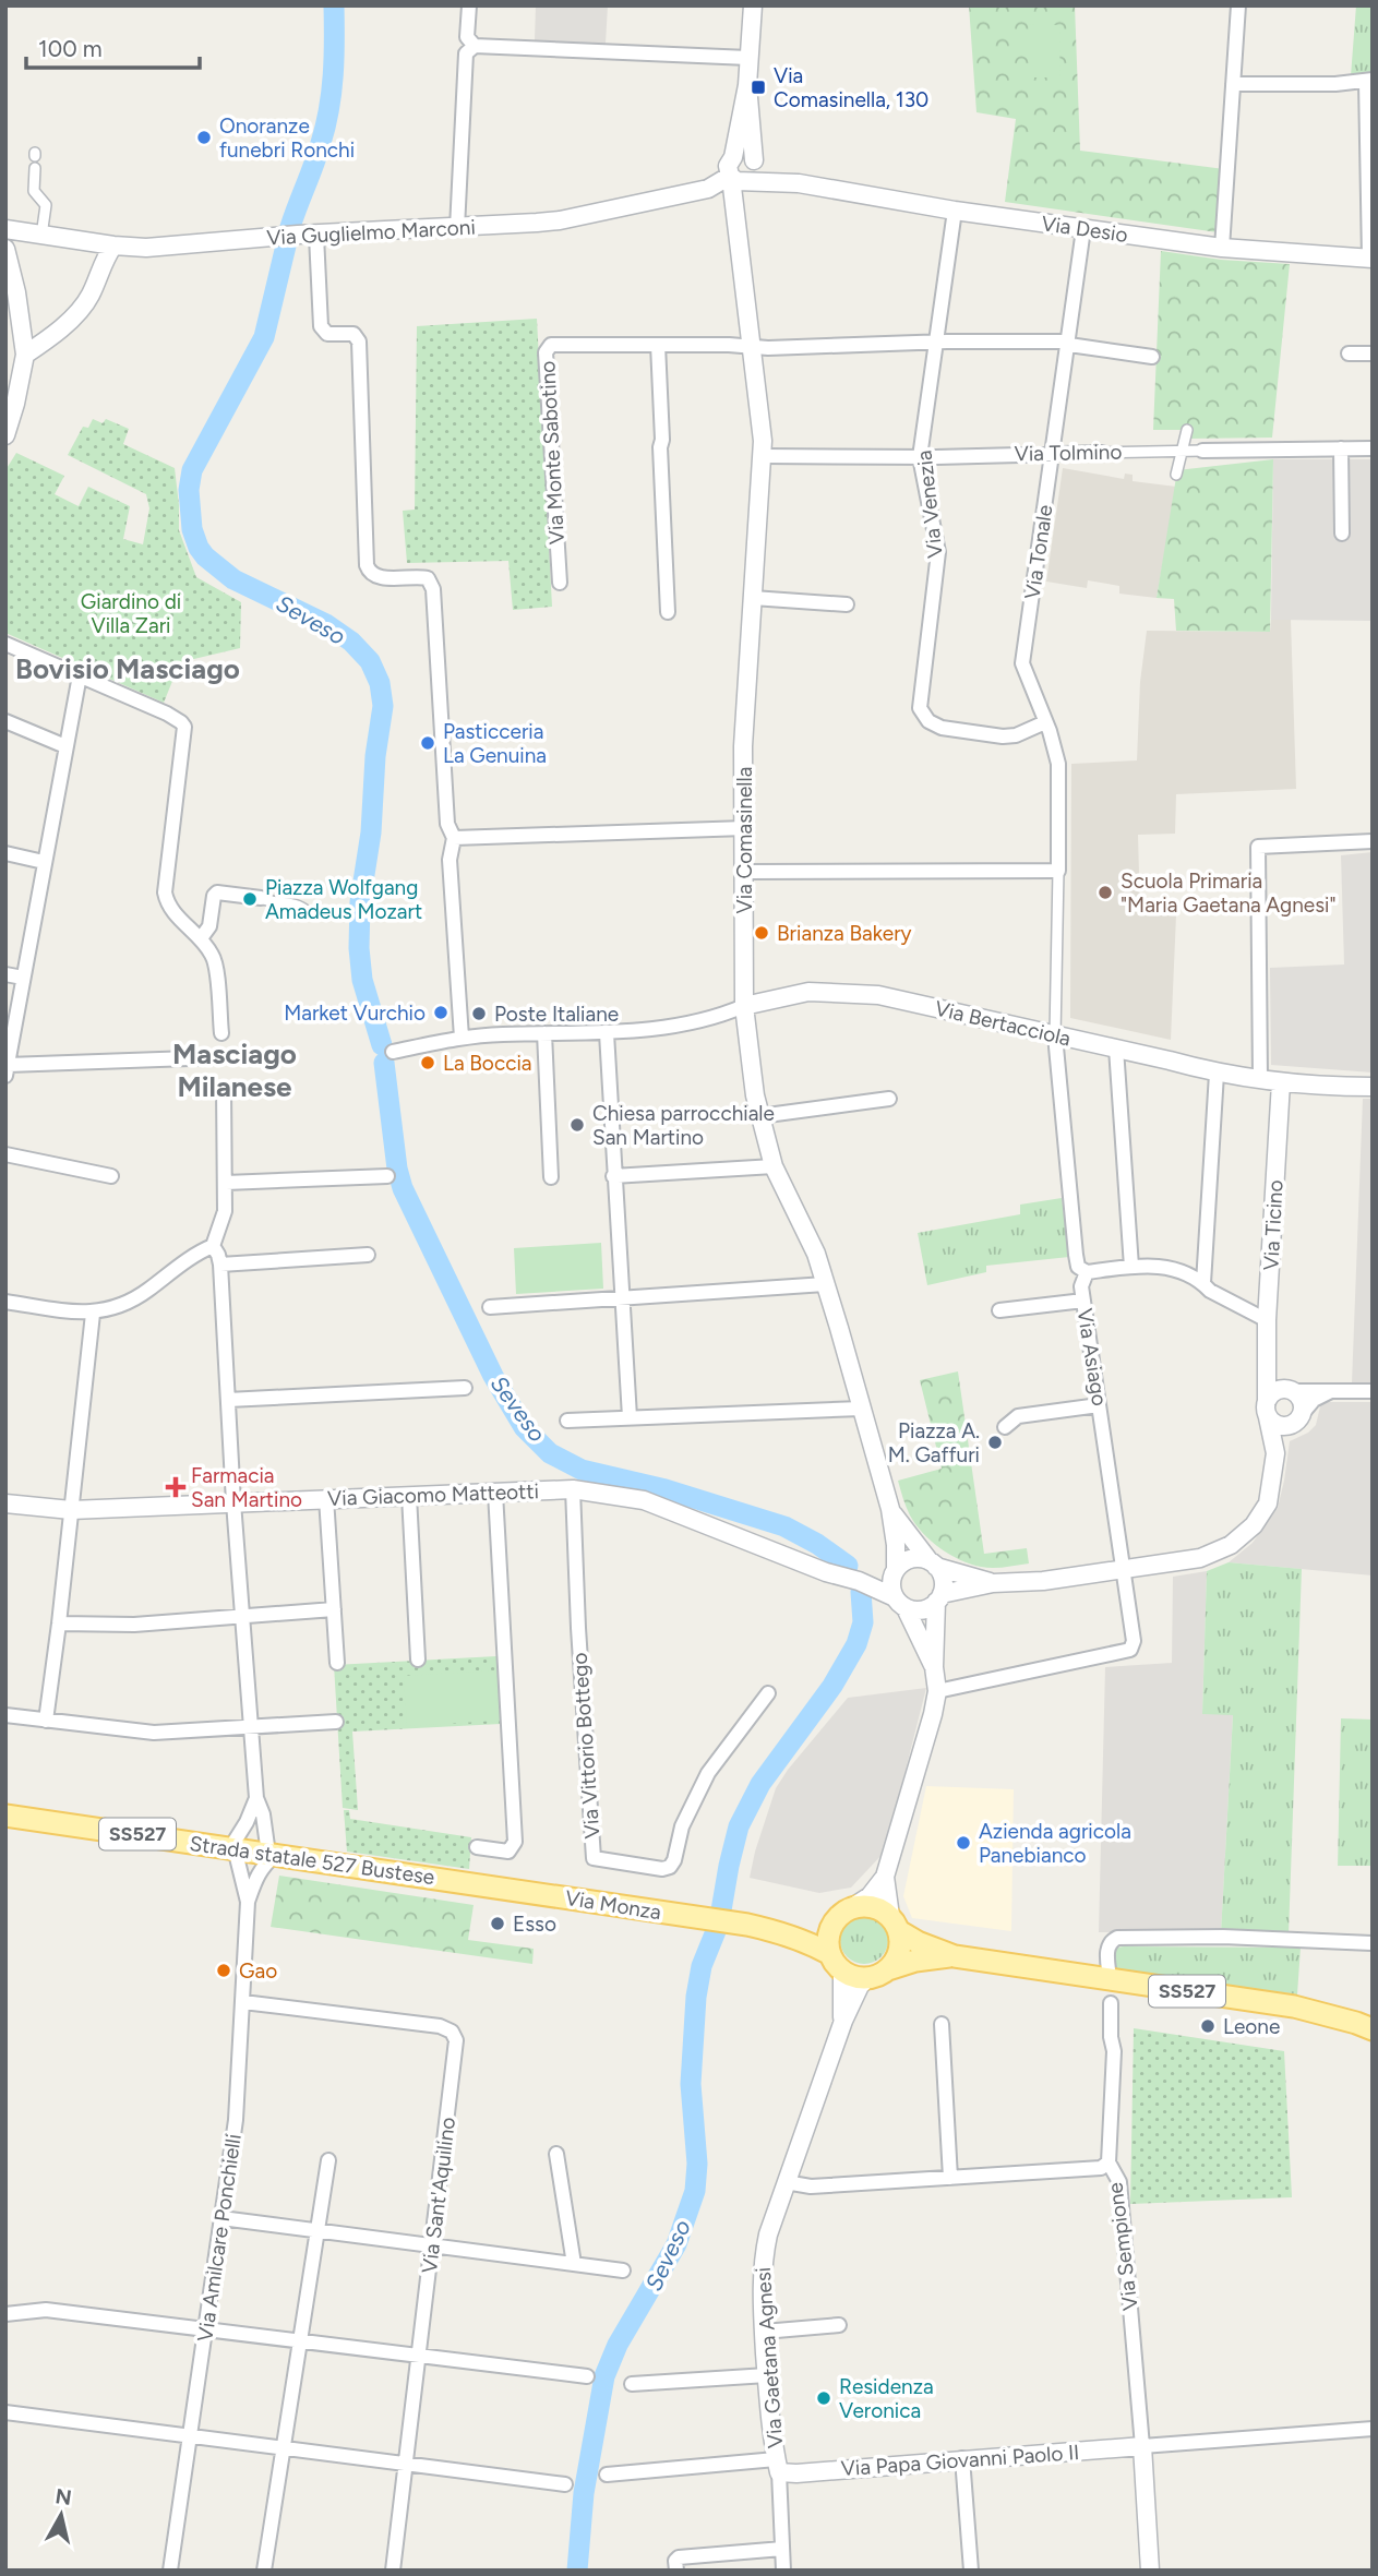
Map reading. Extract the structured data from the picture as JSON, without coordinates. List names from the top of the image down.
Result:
{
  "streets": {
    "main road": ["SS527", "Strada statale 527 Bustese", "Via Monza"],
    "street": [
      "Via Desio",
      "Via Guglielmo Marconi",
      "Via Monte Sabotino",
      "Via Tolmino",
      "Via Venezia",
      "Via Tonale",
      "Via Comasinella",
      "Via Bertacciola",
      "Via Ticino",
      "Via Asiago",
      "Via Giacomo Matteotti",
      "Via Vittorio Bottego",
      "Via Sant'Aquilino",
      "Via Amilcare Ponchielli",
      "Via Sempione",
      "Via Gaetana Agnesi",
      "Via Papa Giovanni Paolo II"
    ]
  },
  "crossings": [
    ["Via Desio", "Via Guglielmo Marconi"],
    ["Via Desio", "Via Venezia"],
    ["Via Desio", "Via Tonale"],
    ["Via Desio", "Via Comasinella"],
    ["Via Guglielmo Marconi", "Via Comasinella"],
    ["Via Monte Sabotino", "Via Venezia"],
    ["Via Monte Sabotino", "Via Tonale"],
    ["Via Monte Sabotino", "Via Comasinella"],
    ["Via Tolmino", "Via Venezia"],
    ["Via Tolmino", "Via Tonale"],
    ["Via Tolmino", "Via Comasinella"],
    ["Via Venezia", "Via Tonale"],
    ["Via Comasinella", "Via Bertacciola"],
    ["Via Comasinella", "Via Giacomo Matteotti"],
    ["Via Bertacciola", "Via Ticino"],
    ["Via Bertacciola", "Via Asiago"],
    ["Via Ticino", "Via Asiago"],
    ["Via Giacomo Matteotti", "Via Vittorio Bottego"],
    ["SS527", "Via Monza"],
    ["SS527", "Via Gaetana Agnesi"],
    ["Strada statale 527 Bustese", "Via Monza"],
    ["Strada statale 527 Bustese", "Via Amilcare Ponchielli"],
    ["Via Sant'Aquilino", "Via Amilcare Ponchielli"],
    ["Via Sempione", "Via Papa Giovanni Paolo II"],
    ["Via Gaetana Agnesi", "Via Papa Giovanni Paolo II"]
  ],
  "districts": ["Bovisio Masciago", "Masciago Milanese"],
  "water": ["Seveso"],
  "parks": ["Giardino di Villa Zari"],
  "places": {
    "transit": ["Via Comasinella, 130"],
    "other": [
      "Onoranze funebri Ronchi",
      "Pasticceria La Genuina",
      "Scuola Primaria \"Maria Gaetana Agnesi\"",
      "Piazza Wolfgang Amadeus Mozart",
      "Brianza Bakery",
      "Market Vurchio",
      "Poste Italiane",
      "La Boccia",
      "Chiesa parrocchiale San Martino",
      "Piazza A. M. Gaffuri",
      "Azienda agricola Panebianco",
      "Esso",
      "Gao",
      "Leone",
      "Residenza Veronica"
    ],
    "health": ["Farmacia San Martino"]
  },
  "scale_bar": "100 m",
  "north": "top"
}
